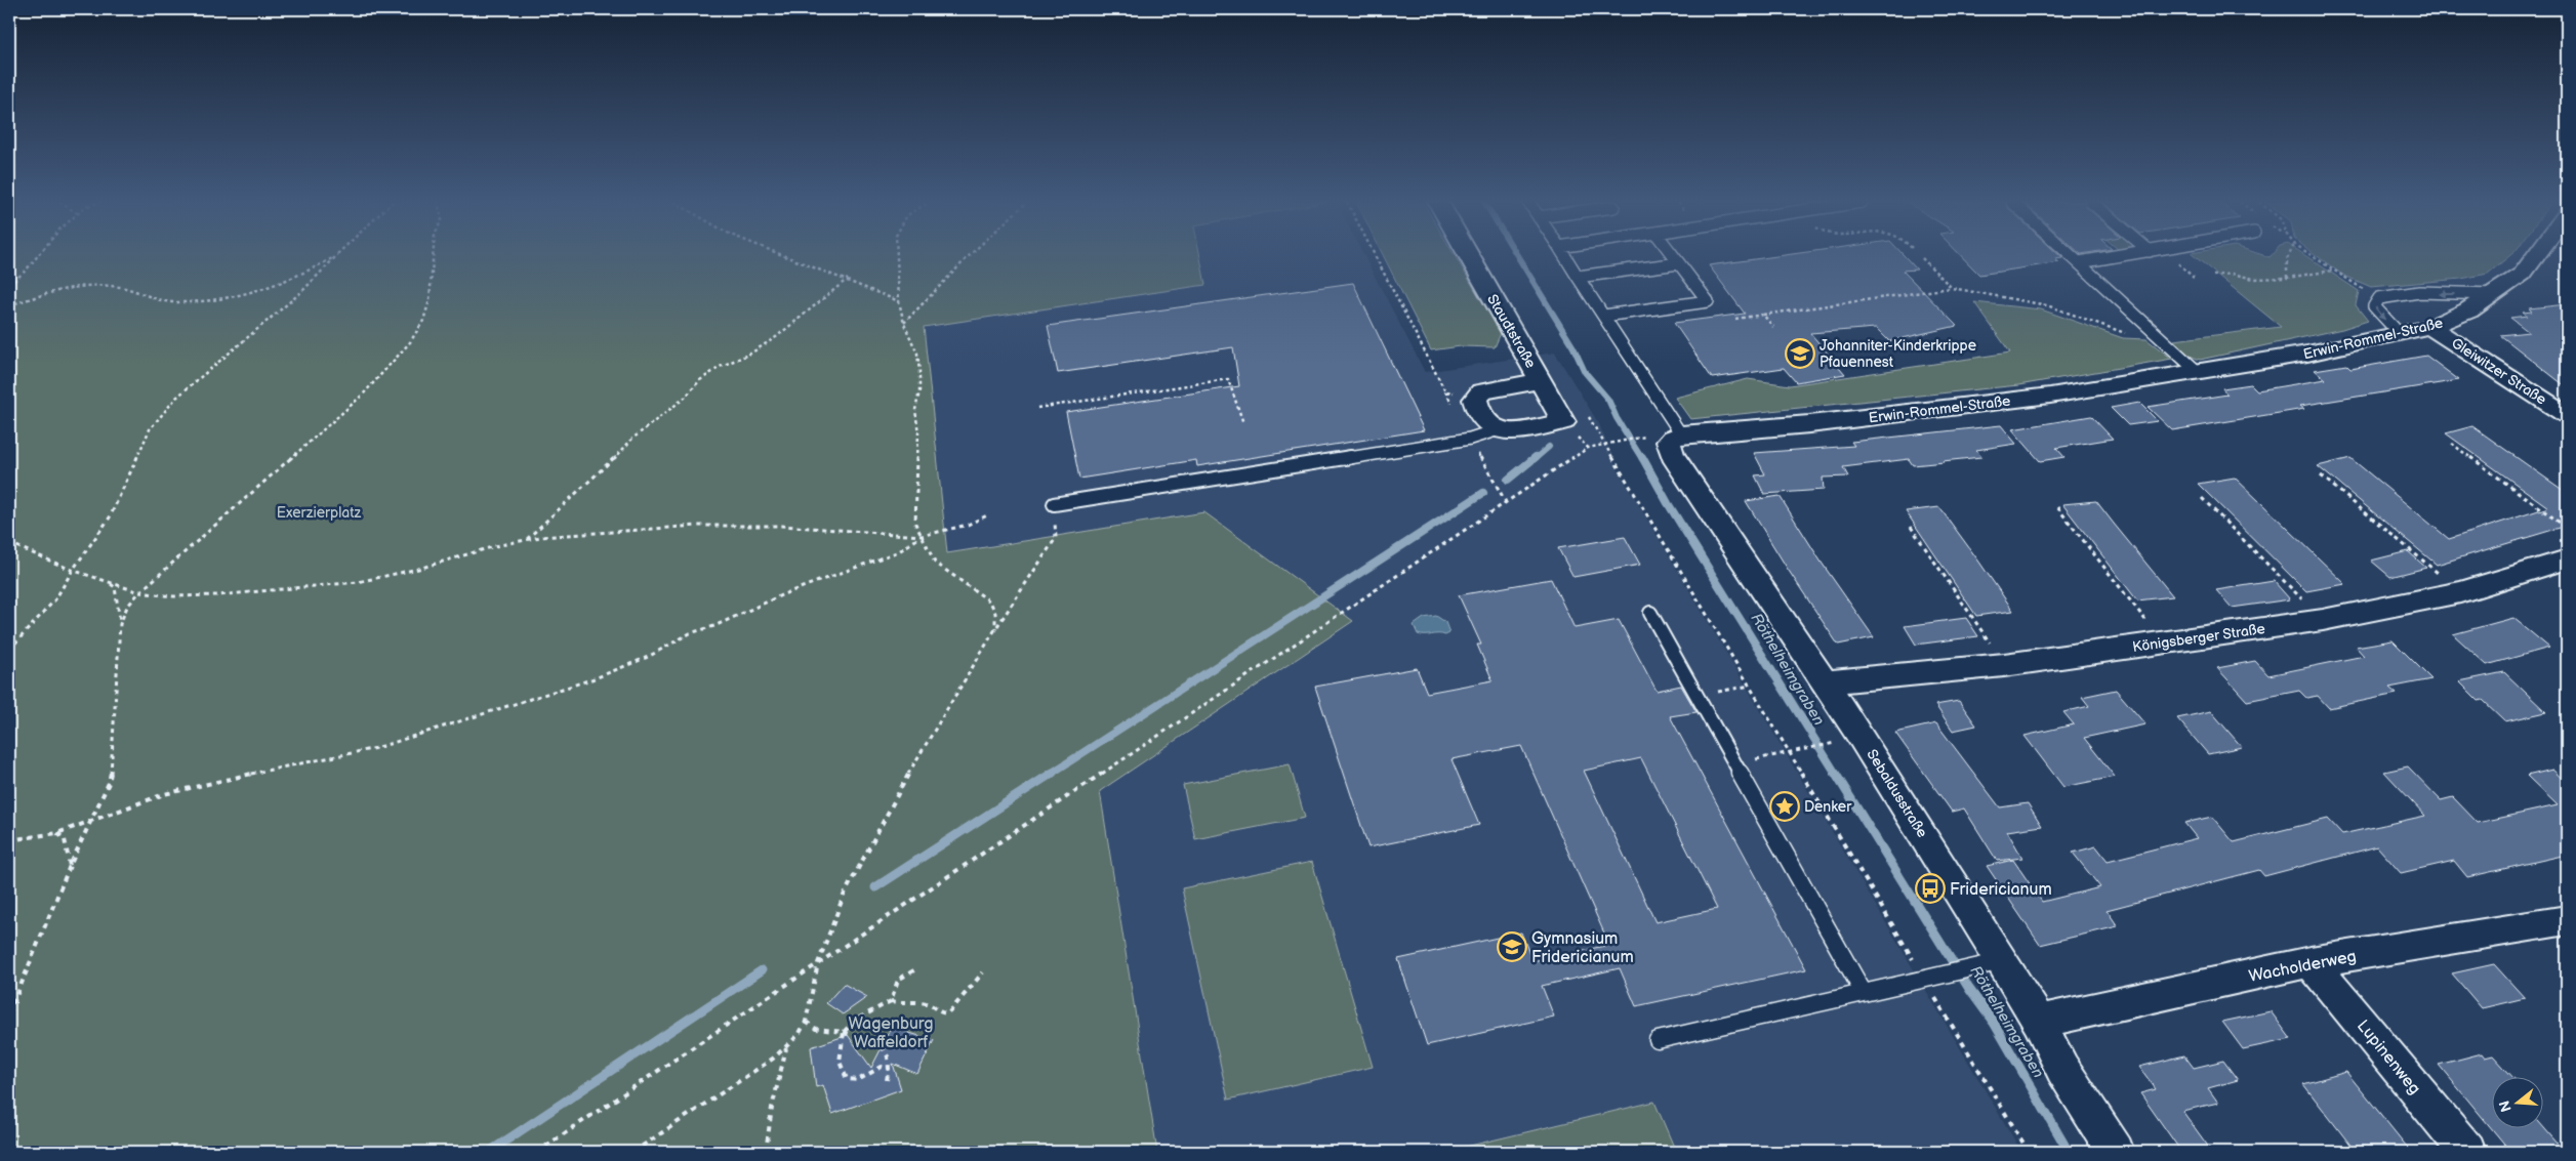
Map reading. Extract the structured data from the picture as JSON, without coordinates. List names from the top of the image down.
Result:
{
  "streets": {
    "street": [
      "Staudtstraße",
      "Erwin-Rommel-Straße",
      "Gleiwitzer Straße",
      "Königsberger Straße",
      "Sebaldusstraße",
      "Wacholderweg",
      "Lupinenweg"
    ]
  },
  "crossings": [
    ["Erwin-Rommel-Straße", "Gleiwitzer Straße"],
    ["Erwin-Rommel-Straße", "Sebaldusstraße"],
    ["Königsberger Straße", "Sebaldusstraße"],
    ["Sebaldusstraße", "Wacholderweg"],
    ["Wacholderweg", "Lupinenweg"]
  ],
  "water": ["Röthelheimgraben"],
  "parks": ["Exerzierplatz", "Wagenburg Waffeldorf"],
  "places": {
    "school or university": ["Johanniter-Kinderkrippe Pfauennest", "Gymnasium Fridericianum"],
    "place": ["Denker"],
    "bus stop": ["Fridericianum"]
  },
  "north": "left"
}
